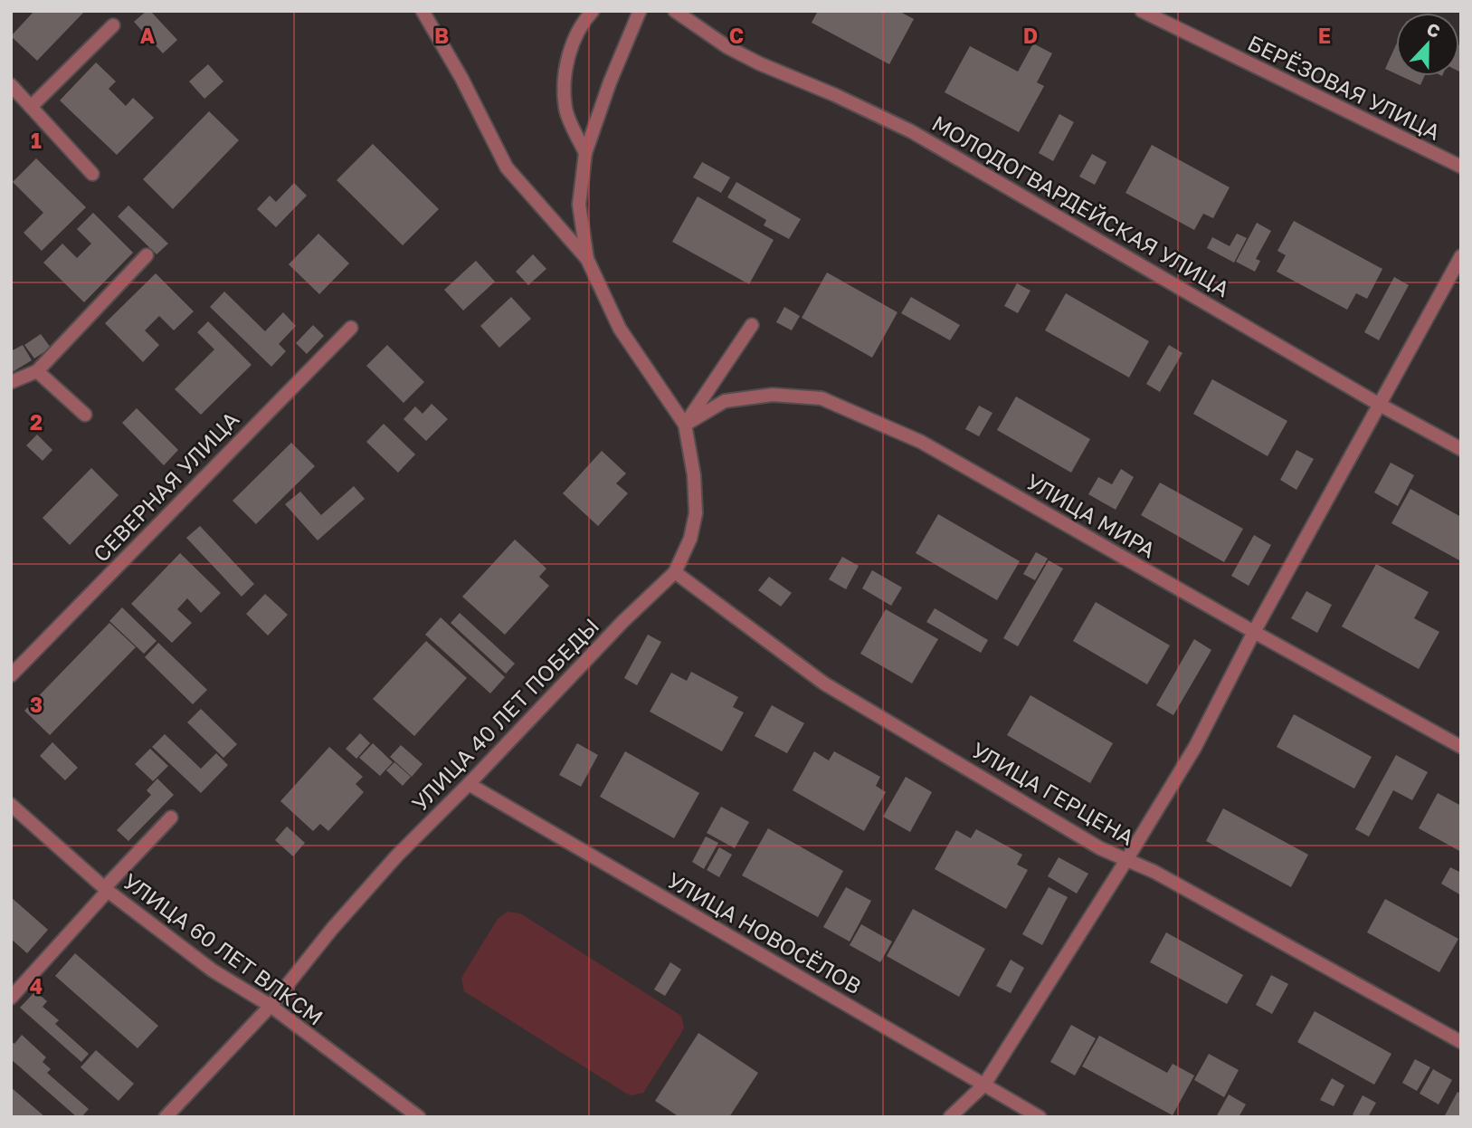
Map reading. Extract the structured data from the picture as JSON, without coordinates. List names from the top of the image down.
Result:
{
  "streets": {
    "street": [
      "БЕРЁЗОВАЯ УЛИЦА",
      "МОЛОДОГВАРДЕЙСКАЯ УЛИЦА",
      "СЕВЕРНАЯ УЛИЦА",
      "УЛИЦА МИРА",
      "УЛИЦА 40 ЛЕТ ПОБЕДЫ",
      "УЛИЦА ГЕРЦЕНА",
      "УЛИЦА НОВОСЁЛОВ",
      "УЛИЦА 60 ЛЕТ ВЛКСМ"
    ]
  },
  "crossings": [
    ["УЛИЦА МИРА", "УЛИЦА 40 ЛЕТ ПОБЕДЫ"],
    ["УЛИЦА 40 ЛЕТ ПОБЕДЫ", "УЛИЦА ГЕРЦЕНА"],
    ["УЛИЦА 40 ЛЕТ ПОБЕДЫ", "УЛИЦА НОВОСЁЛОВ"],
    ["УЛИЦА 40 ЛЕТ ПОБЕДЫ", "УЛИЦА 60 ЛЕТ ВЛКСМ"]
  ],
  "north": "top",
  "grid": {
    "columns": [
      "A",
      "B",
      "C",
      "D",
      "E"
    ],
    "rows": [
      "1",
      "2",
      "3",
      "4"
    ]
  }
}
